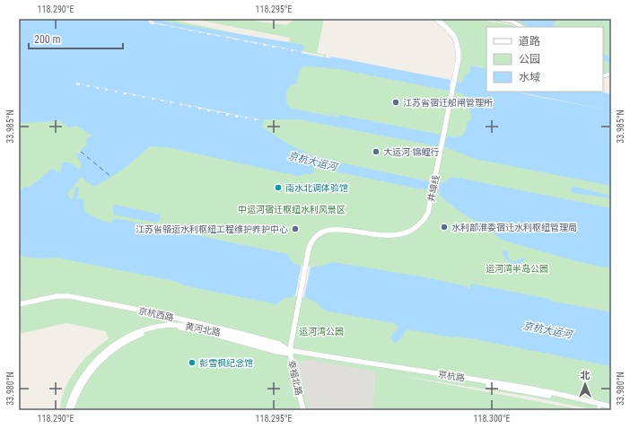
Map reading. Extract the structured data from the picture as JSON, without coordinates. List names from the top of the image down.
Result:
{
  "streets": {
    "main road": [
      "井嶂线",
      "京杭西路",
      "黄河北路",
      "京杭路",
      "幸福北路"
    ]
  },
  "crossings": [
    ["井嶂线", "幸福北路"],
    ["京杭西路", "黄河北路"],
    ["京杭西路", "京杭路"],
    ["京杭西路", "幸福北路"],
    ["黄河北路", "京杭路"],
    ["黄河北路", "幸福北路"],
    ["京杭路", "幸福北路"]
  ],
  "water": ["京杭大运河"],
  "parks": ["中运河宿迁枢纽水利风景区", "运河湾半岛公园", "运河湾公园"],
  "places": [
    "江苏省宿迁船闸管理所",
    "大运河·锦鲤行",
    "南水北调体验馆",
    "水利部淮委宿迁水利枢纽管理局",
    "江苏省骆运水利枢纽工程维护养护中心",
    "彭雪枫纪念馆"
  ],
  "legend": ["道路", "公园", "水域"],
  "scale_bar": "200 m",
  "north": "top",
  "coordinates": [
    "118.290°E",
    "118.295°E",
    "33.985°N",
    "33.980°N",
    "118.300°E"
  ]
}
